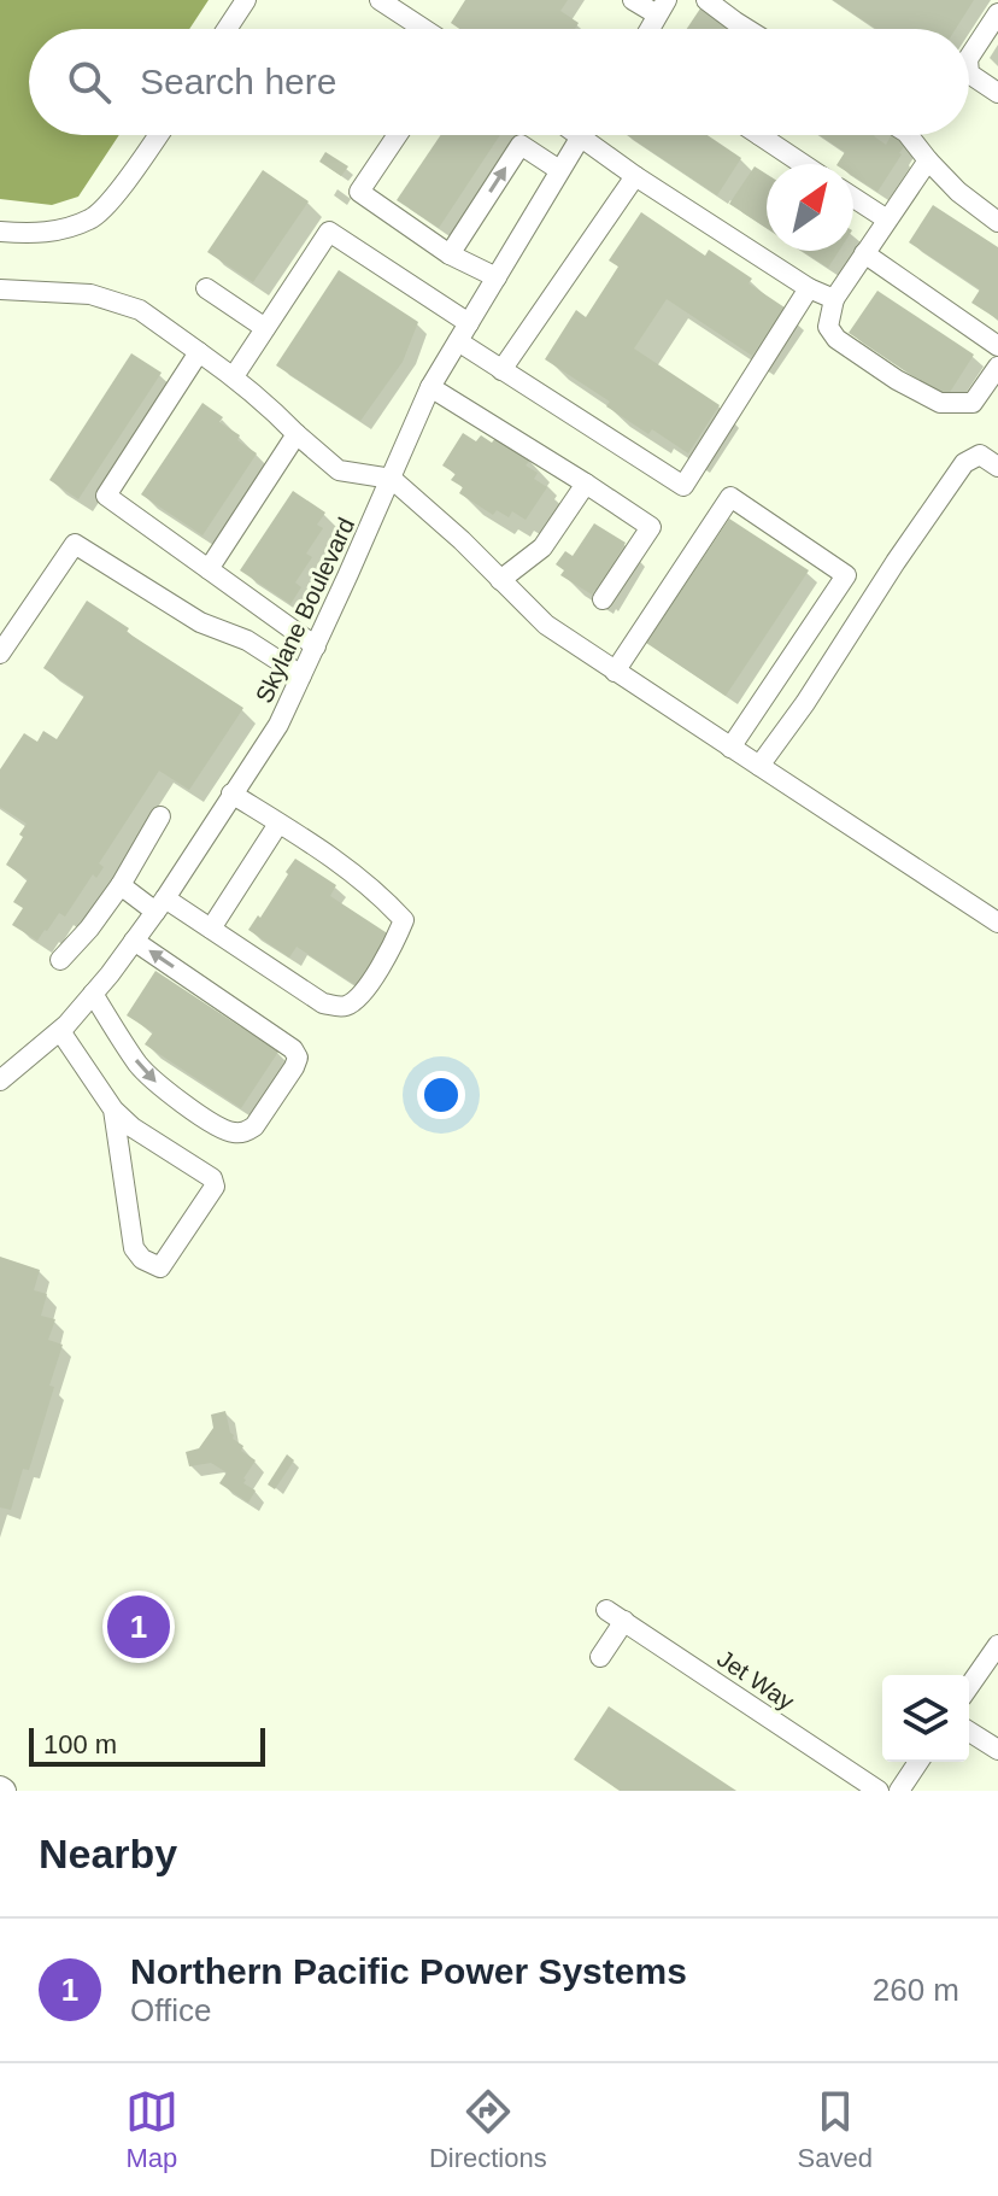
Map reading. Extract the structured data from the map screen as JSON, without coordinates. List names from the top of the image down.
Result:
{
  "streets": {
    "street": ["Skylane Boulevard", "Jet Way"]
  },
  "scale_bar": "100 m",
  "north": "top right",
  "page": {
    "search": "Search here",
    "pins": "1",
    "scale": "100 m",
    "heading": "Nearby",
    "list": [
      {
        "mark": "1",
        "name": "Northern Pacific Power Systems",
        "note": "Office",
        "value": "260 m"
      }
    ],
    "nav": ["Map", "Directions", "Saved"]
  }
}
